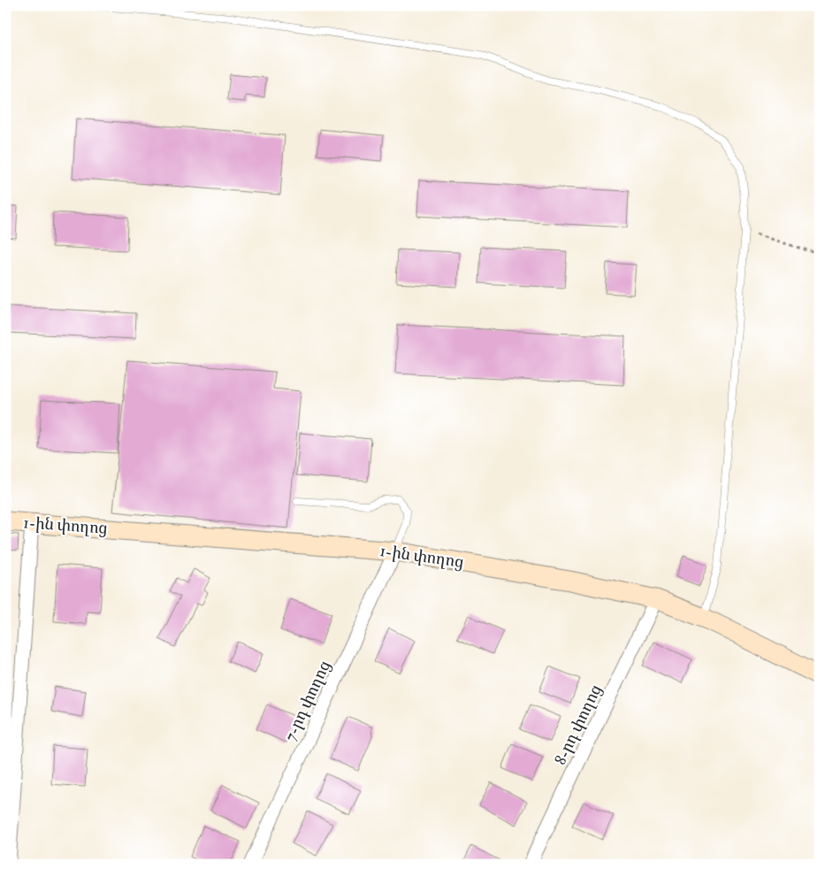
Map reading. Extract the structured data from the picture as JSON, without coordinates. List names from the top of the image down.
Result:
{
  "streets": {
    "main road": ["1-ին փողոց"],
    "street": ["7-րդ փողոց", "8-րդ փողոց"]
  },
  "crossings": [
    ["1-ին փողոց", "7-րդ փողոց"],
    ["1-ին փողոց", "8-րդ փողոց"]
  ]
}
